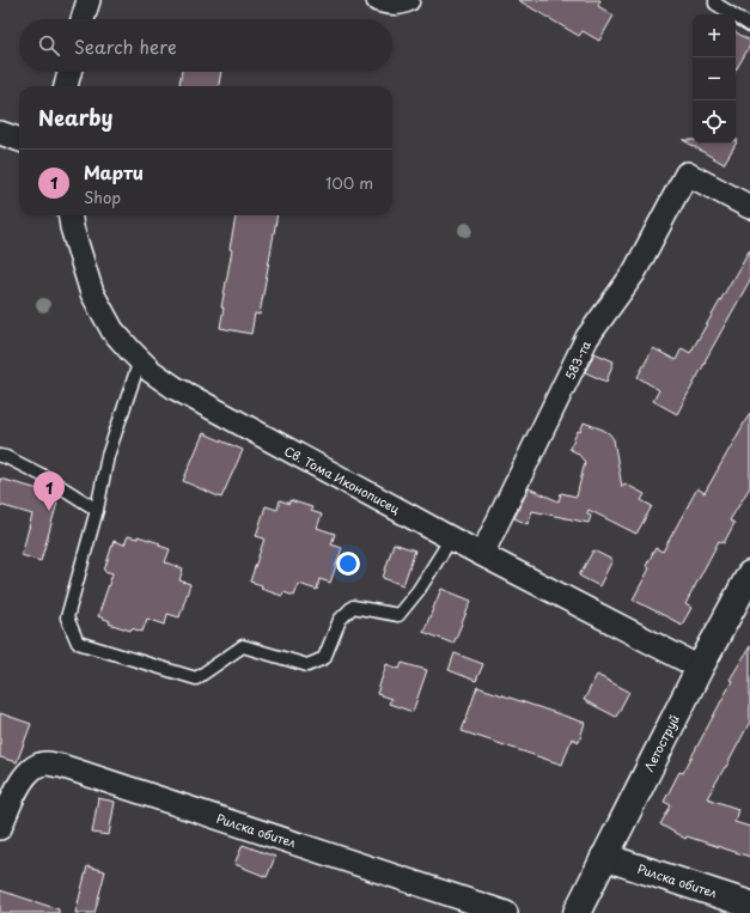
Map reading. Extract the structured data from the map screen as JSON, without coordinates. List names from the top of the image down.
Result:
{
  "streets": {
    "street": [
      "583-та",
      "Св. Тома Иконописец",
      "Летоструй",
      "Рилска обител"
    ]
  },
  "crossings": [
    ["583-та", "Св. Тома Иконописец"],
    ["Св. Тома Иконописец", "Летоструй"],
    ["Летоструй", "Рилска обител"]
  ],
  "page": {
    "map_buttons": ["+", "−"],
    "search": "Search here",
    "heading": "Nearby",
    "list": [
      {
        "mark": "1",
        "name": "Марти",
        "note": "Shop",
        "value": "100 m"
      }
    ],
    "pins": "1"
  }
}
